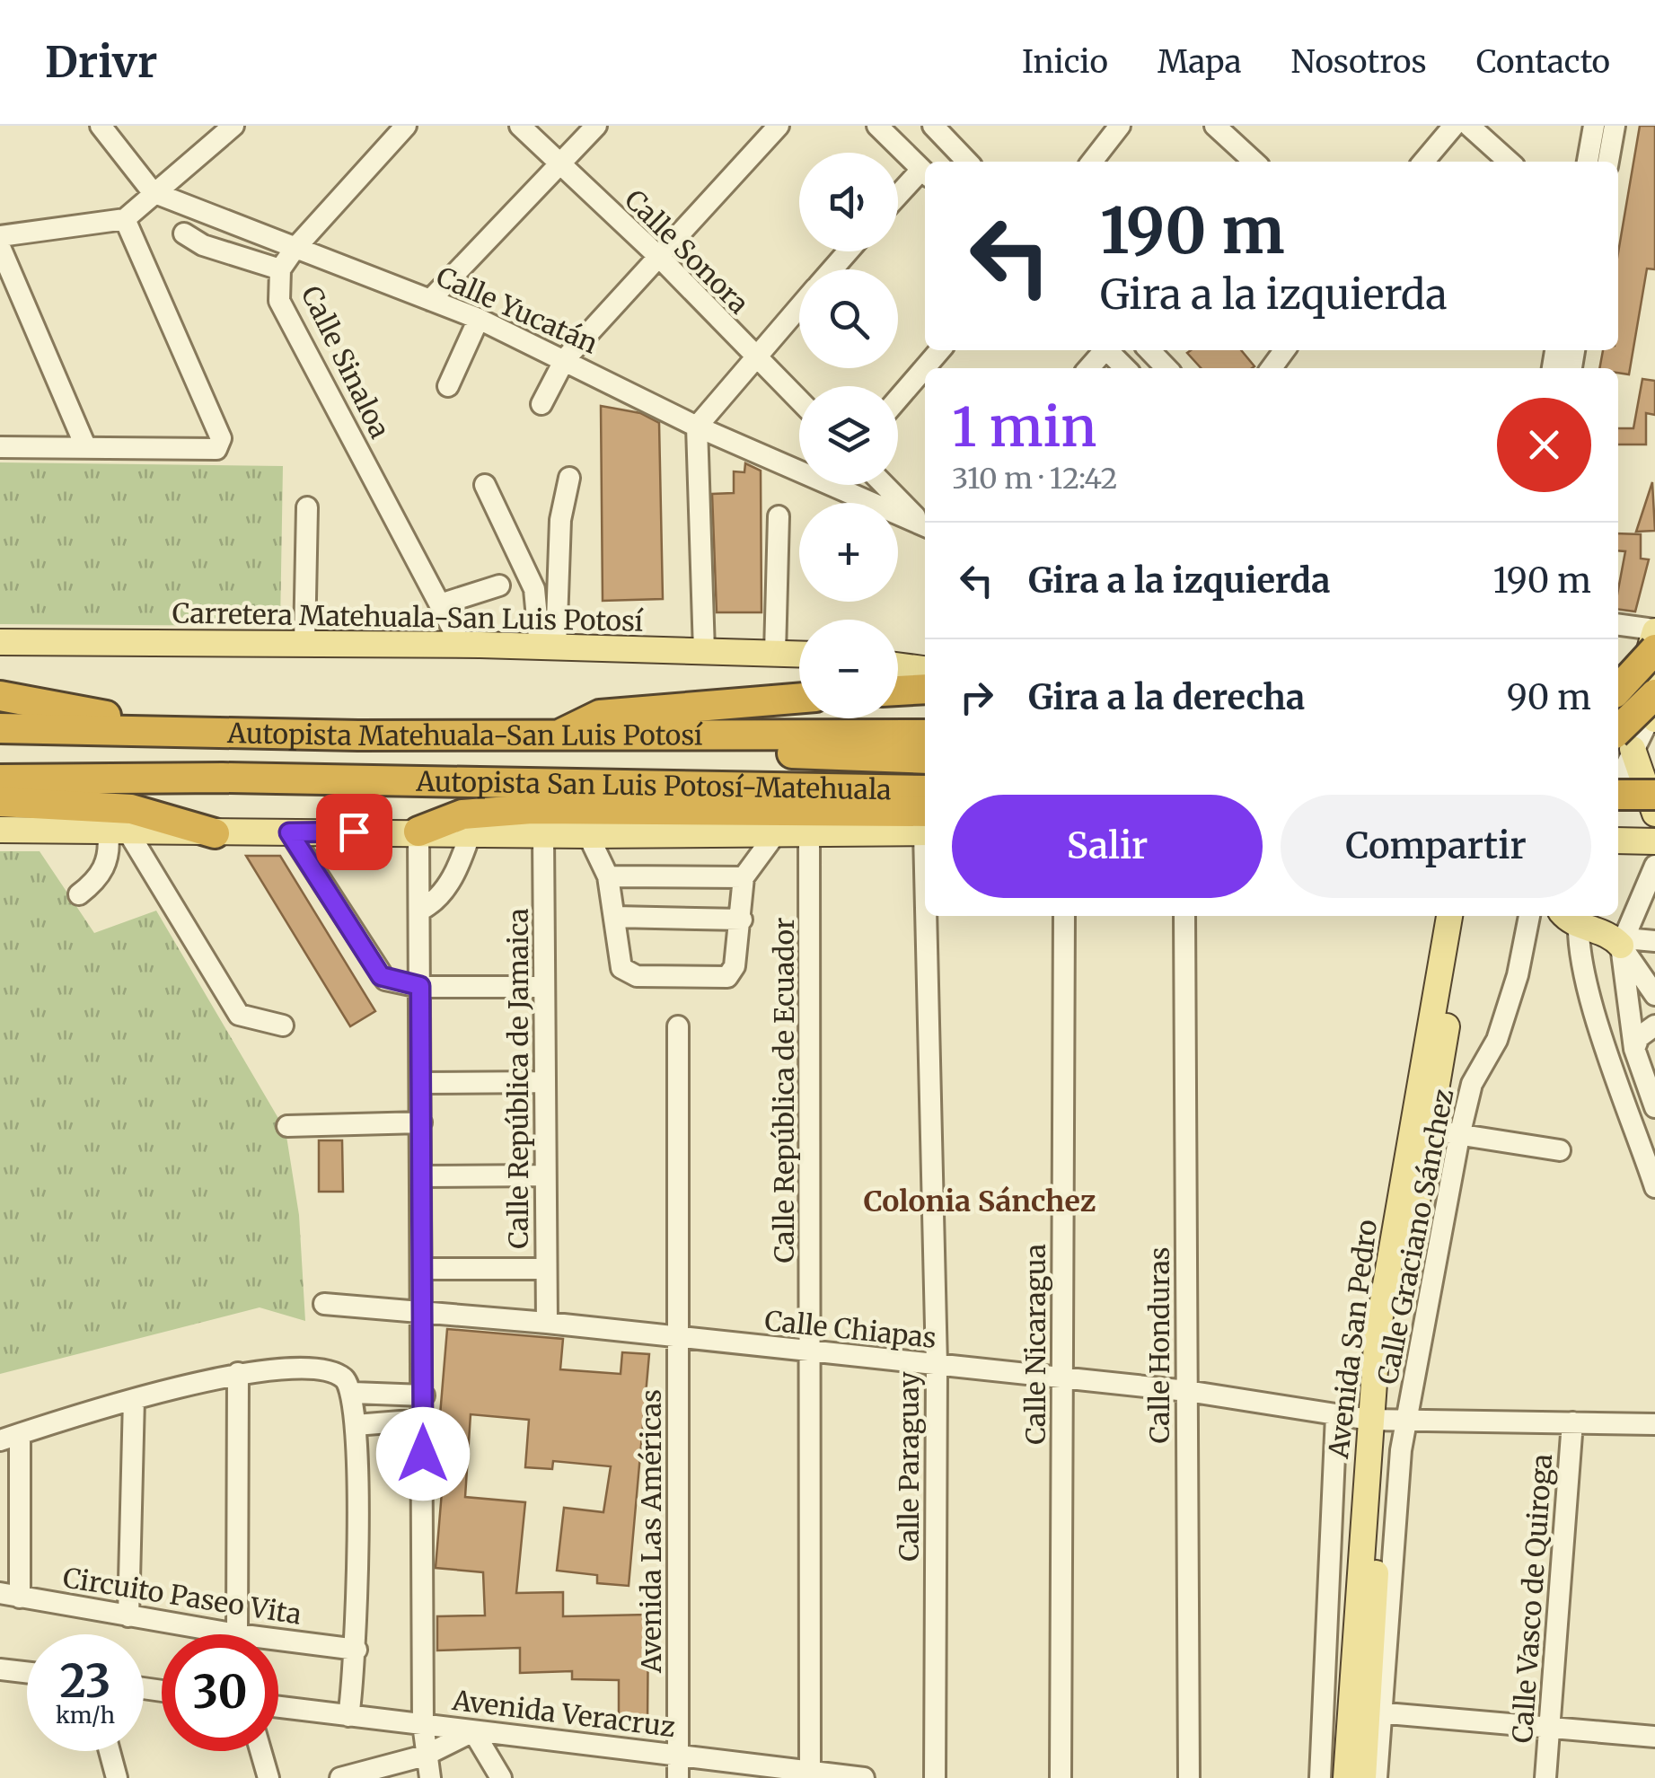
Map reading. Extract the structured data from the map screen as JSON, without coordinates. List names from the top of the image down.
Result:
{
  "streets": {
    "highway": ["Autopista Matehuala-San Luis Potosí", "Autopista San Luis Potosí-Matehuala"],
    "main road": ["Carretera Matehuala-San Luis Potosí", "Avenida San Pedro"],
    "street": [
      "Calle Sonora",
      "Calle Yucatán",
      "Calle Sinaloa",
      "Calle República de Jamaica",
      "Calle República de Ecuador",
      "Calle Graciano Sánchez",
      "Calle Chiapas",
      "Calle Nicaragua",
      "Calle Honduras",
      "Calle Paraguay",
      "Avenida Las Américas",
      "Circuito Paseo Vita",
      "Calle Vasco de Quiroga",
      "Avenida Veracruz"
    ]
  },
  "crossings": [
    ["Calle Yucatán", "Calle Sinaloa"],
    ["Calle Sinaloa", "Carretera Matehuala-San Luis Potosí"],
    ["Autopista San Luis Potosí-Matehuala", "Calle Paraguay"],
    ["Calle República de Jamaica", "Calle Chiapas"],
    ["Calle República de Ecuador", "Calle Chiapas"],
    ["Calle República de Ecuador", "Avenida Veracruz"],
    ["Calle Graciano Sánchez", "Calle Chiapas"],
    ["Calle Graciano Sánchez", "Avenida San Pedro"],
    ["Calle Chiapas", "Avenida San Pedro"],
    ["Calle Chiapas", "Calle Nicaragua"],
    ["Calle Chiapas", "Calle Honduras"],
    ["Calle Chiapas", "Calle Paraguay"],
    ["Calle Chiapas", "Avenida Las Américas"],
    ["Calle Chiapas", "Calle Vasco de Quiroga"],
    ["Avenida Las Américas", "Avenida Veracruz"]
  ],
  "districts": ["Colonia Sánchez"],
  "page": {
    "header": "Drivr",
    "nav": [
      "Inicio",
      "Mapa",
      "Nosotros",
      "Contacto"
    ],
    "map_buttons": ["+", "−"],
    "turn": ["190 m", "Gira a la izquierda"],
    "heading": ["1 min", "310 m · 12:42"],
    "list": [
      {
        "name": "Gira a la izquierda",
        "value": "190 m"
      },
      {
        "name": "Gira a la derecha",
        "value": "90 m"
      }
    ],
    "buttons": ["Salir", "Compartir"],
    "speed": "23 km/h",
    "limit": "30"
  }
}
